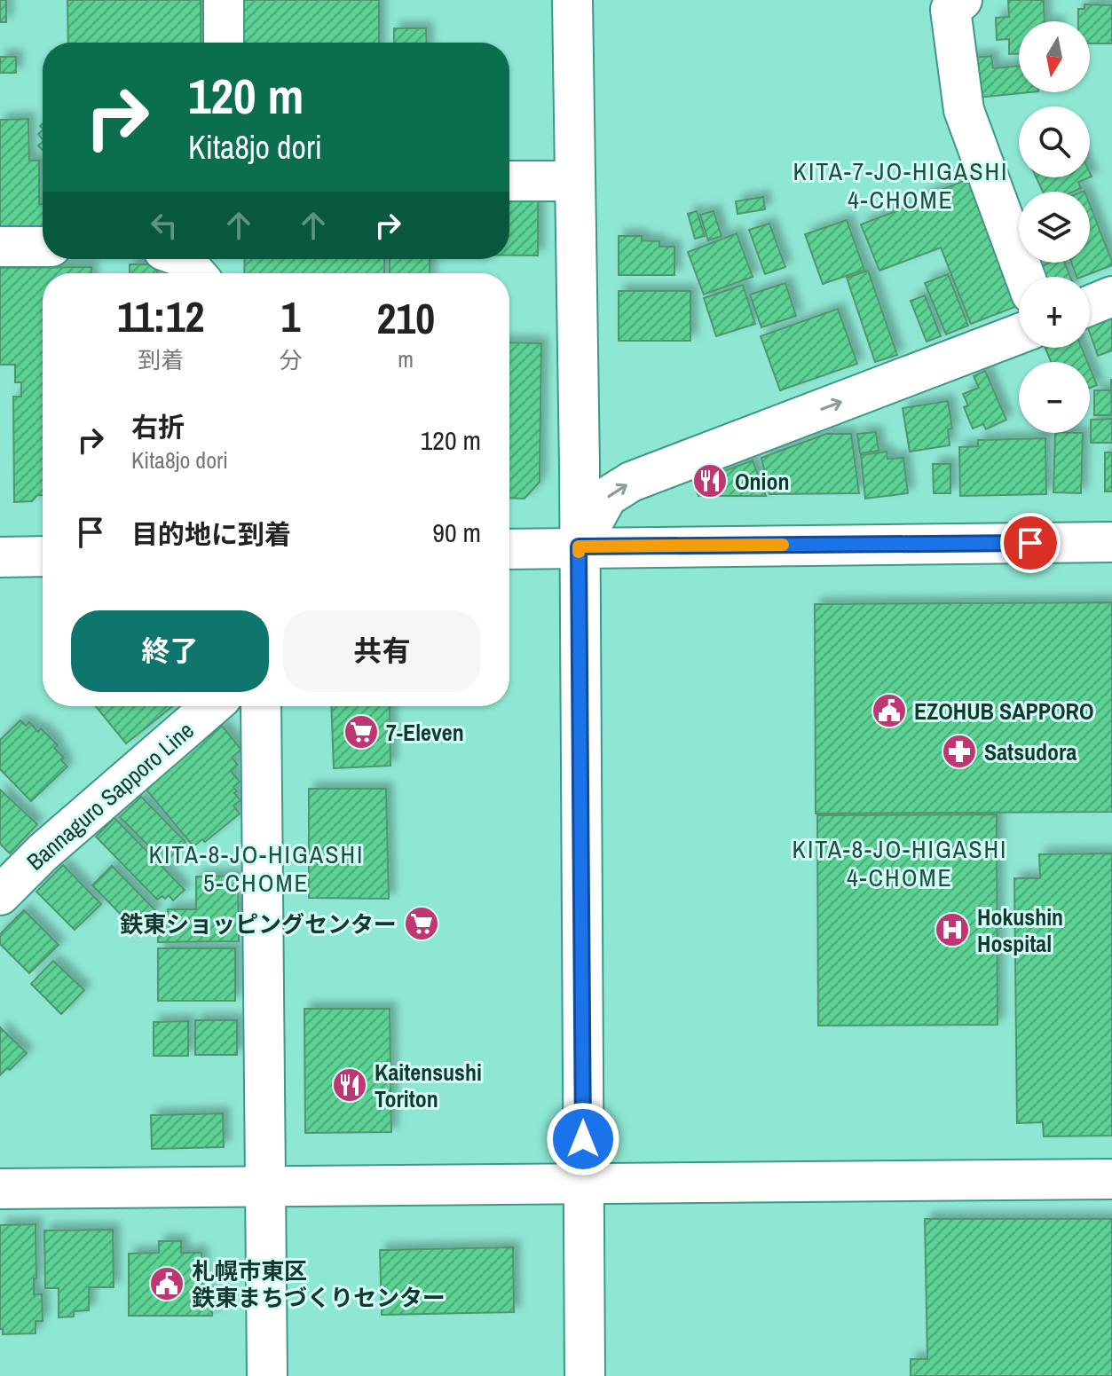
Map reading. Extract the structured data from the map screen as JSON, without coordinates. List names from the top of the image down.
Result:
{
  "streets": {
    "street": ["Bannaguro Sapporo Line"]
  },
  "districts": ["KITA-7-JO-HIGASHI 4-CHOME", "KITA-8-JO-HIGASHI 4-CHOME", "KITA-8-JO-HIGASHI 5-CHOME"],
  "places": {
    "restaurant": ["Onion", "Kaitensushi Toriton"],
    "public building": ["EZOHUB SAPPORO", "札幌市東区 鉄東まちづくりセンター"],
    "supermarket": ["7-Eleven", "鉄東ショッピングセンター"],
    "pharmacy": ["Satsudora"],
    "hospital": ["Hokushin Hospital"]
  },
  "north": "bottom",
  "page": {
    "map_buttons": ["+", "−"],
    "turn": ["120 m", "Kita8jo dori"],
    "eta": [
      "11:12",
      "到着",
      "1",
      "分",
      "210",
      "m"
    ],
    "list": [
      {
        "name": "右折",
        "note": "Kita8jo dori",
        "value": "120 m"
      },
      {
        "name": "目的地に到着",
        "value": "90 m"
      }
    ],
    "buttons": ["終了", "共有"]
  }
}
